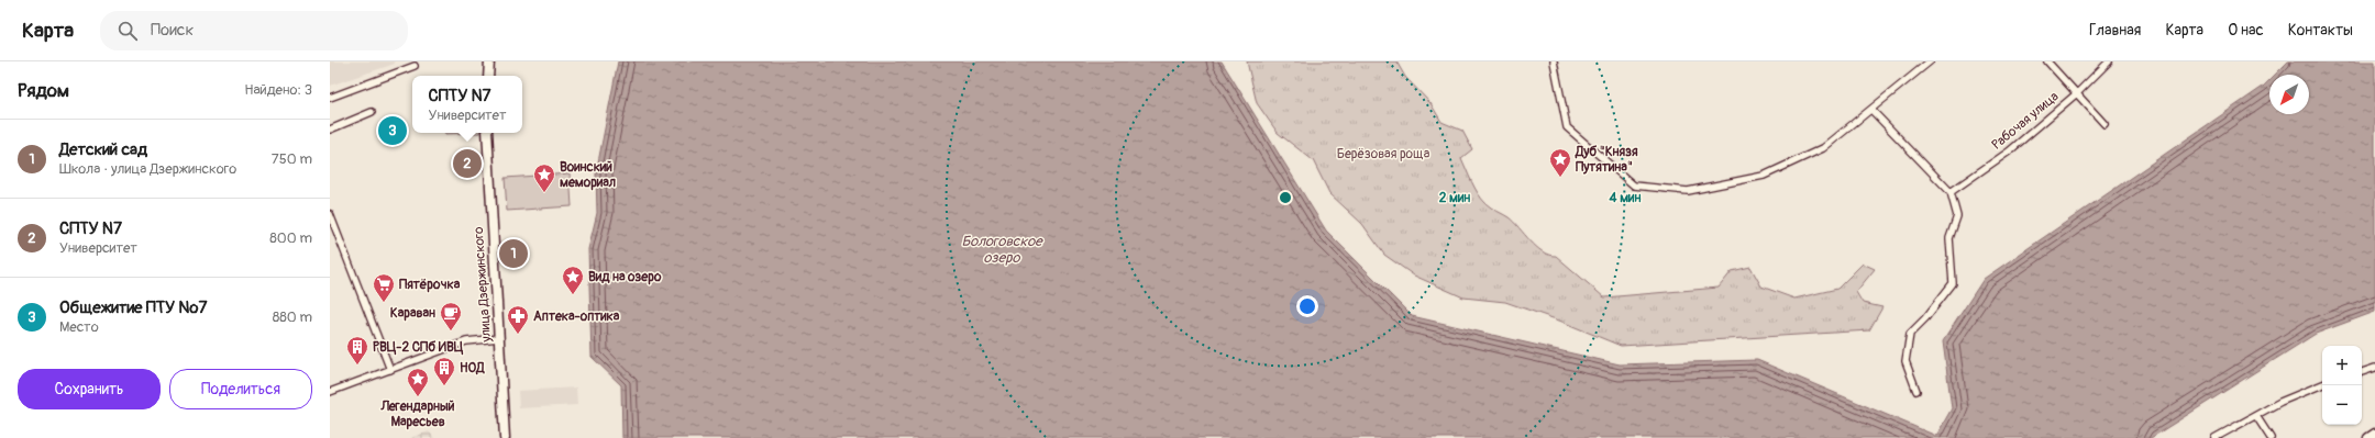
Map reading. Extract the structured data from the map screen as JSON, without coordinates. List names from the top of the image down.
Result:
{
  "streets": {
    "main road": ["улица Дзержинского"],
    "street": ["Рабочая улица"]
  },
  "water": ["Бологовское озеро"],
  "parks": ["Берёзовая роща"],
  "places": {
    "place": [
      "Дуб \"Князя Путятина\"",
      "Воинский мемориал",
      "Вид на озеро",
      "Легендарный Маресьев"
    ],
    "supermarket": ["Пятёрочка"],
    "cafe": ["Караван"],
    "pharmacy": ["Аптека-оптика"],
    "building": ["РВЦ-2 СПб ИВЦ", "НОД"]
  },
  "north": "bottom left",
  "page": {
    "header": "Карта",
    "search": "Поиск",
    "nav": [
      "Главная",
      "Карта",
      "О нас",
      "Контакты"
    ],
    "heading": ["Рядом", "Найдено: 3"],
    "popup": ["СПТУ N7", "Университет"],
    "pins": ["3", "2", "1"],
    "list": [
      {
        "mark": "1",
        "name": "Детский сад",
        "note": "Школа · улица Дзержинского",
        "value": "750 m"
      },
      {
        "mark": "2",
        "name": "СПТУ N7",
        "note": "Университет",
        "value": "800 m"
      },
      {
        "mark": "3",
        "name": "Общежитие ПТУ №7",
        "note": "Место",
        "value": "880 m"
      }
    ],
    "map_buttons": ["+", "−"],
    "buttons": ["Сохранить", "Поделиться"]
  },
  "rings": ["2 мин", "4 мин"]
}
